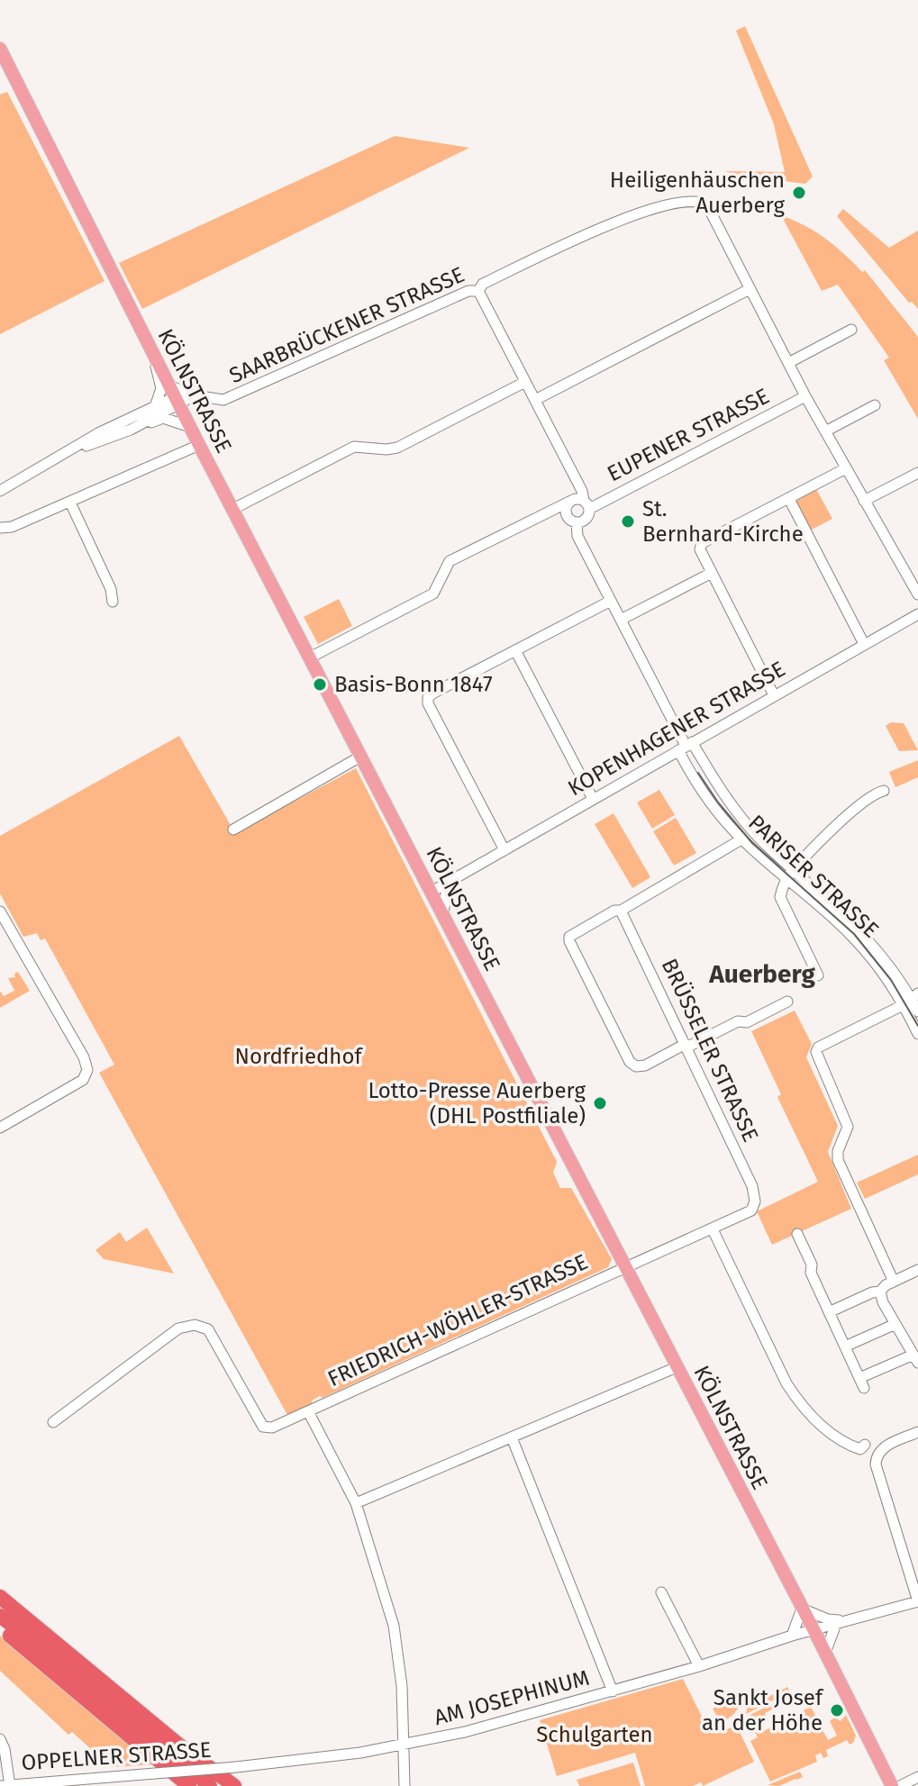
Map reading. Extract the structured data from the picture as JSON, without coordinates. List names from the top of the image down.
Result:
{
  "streets": {
    "main road": ["KÖLNSTRASSE"],
    "street": [
      "SAARBRÜCKENER STRASSE",
      "EUPENER STRASSE",
      "KOPENHAGENER STRASSE",
      "PARISER STRASSE",
      "BRÜSSELER STRASSE",
      "FRIEDRICH-WÖHLER-STRASSE",
      "AM JOSEPHINUM",
      "OPPELNER STRASSE"
    ]
  },
  "crossings": [
    ["SAARBRÜCKENER STRASSE", "KÖLNSTRASSE"],
    ["SAARBRÜCKENER STRASSE", "EUPENER STRASSE"],
    ["KÖLNSTRASSE", "KOPENHAGENER STRASSE"],
    ["KÖLNSTRASSE", "BRÜSSELER STRASSE"],
    ["KÖLNSTRASSE", "FRIEDRICH-WÖHLER-STRASSE"],
    ["KÖLNSTRASSE", "AM JOSEPHINUM"],
    ["KOPENHAGENER STRASSE", "PARISER STRASSE"],
    ["BRÜSSELER STRASSE", "FRIEDRICH-WÖHLER-STRASSE"],
    ["AM JOSEPHINUM", "OPPELNER STRASSE"]
  ],
  "districts": ["Auerberg"],
  "parks": ["Nordfriedhof", "Schulgarten"],
  "places": [
    "Heiligenhäuschen Auerberg",
    "St. Bernhard-Kirche",
    "Basis-Bonn 1847",
    "Lotto-Presse Auerberg (DHL Postfiliale)",
    "Sankt Josef an der Höhe"
  ]
}
